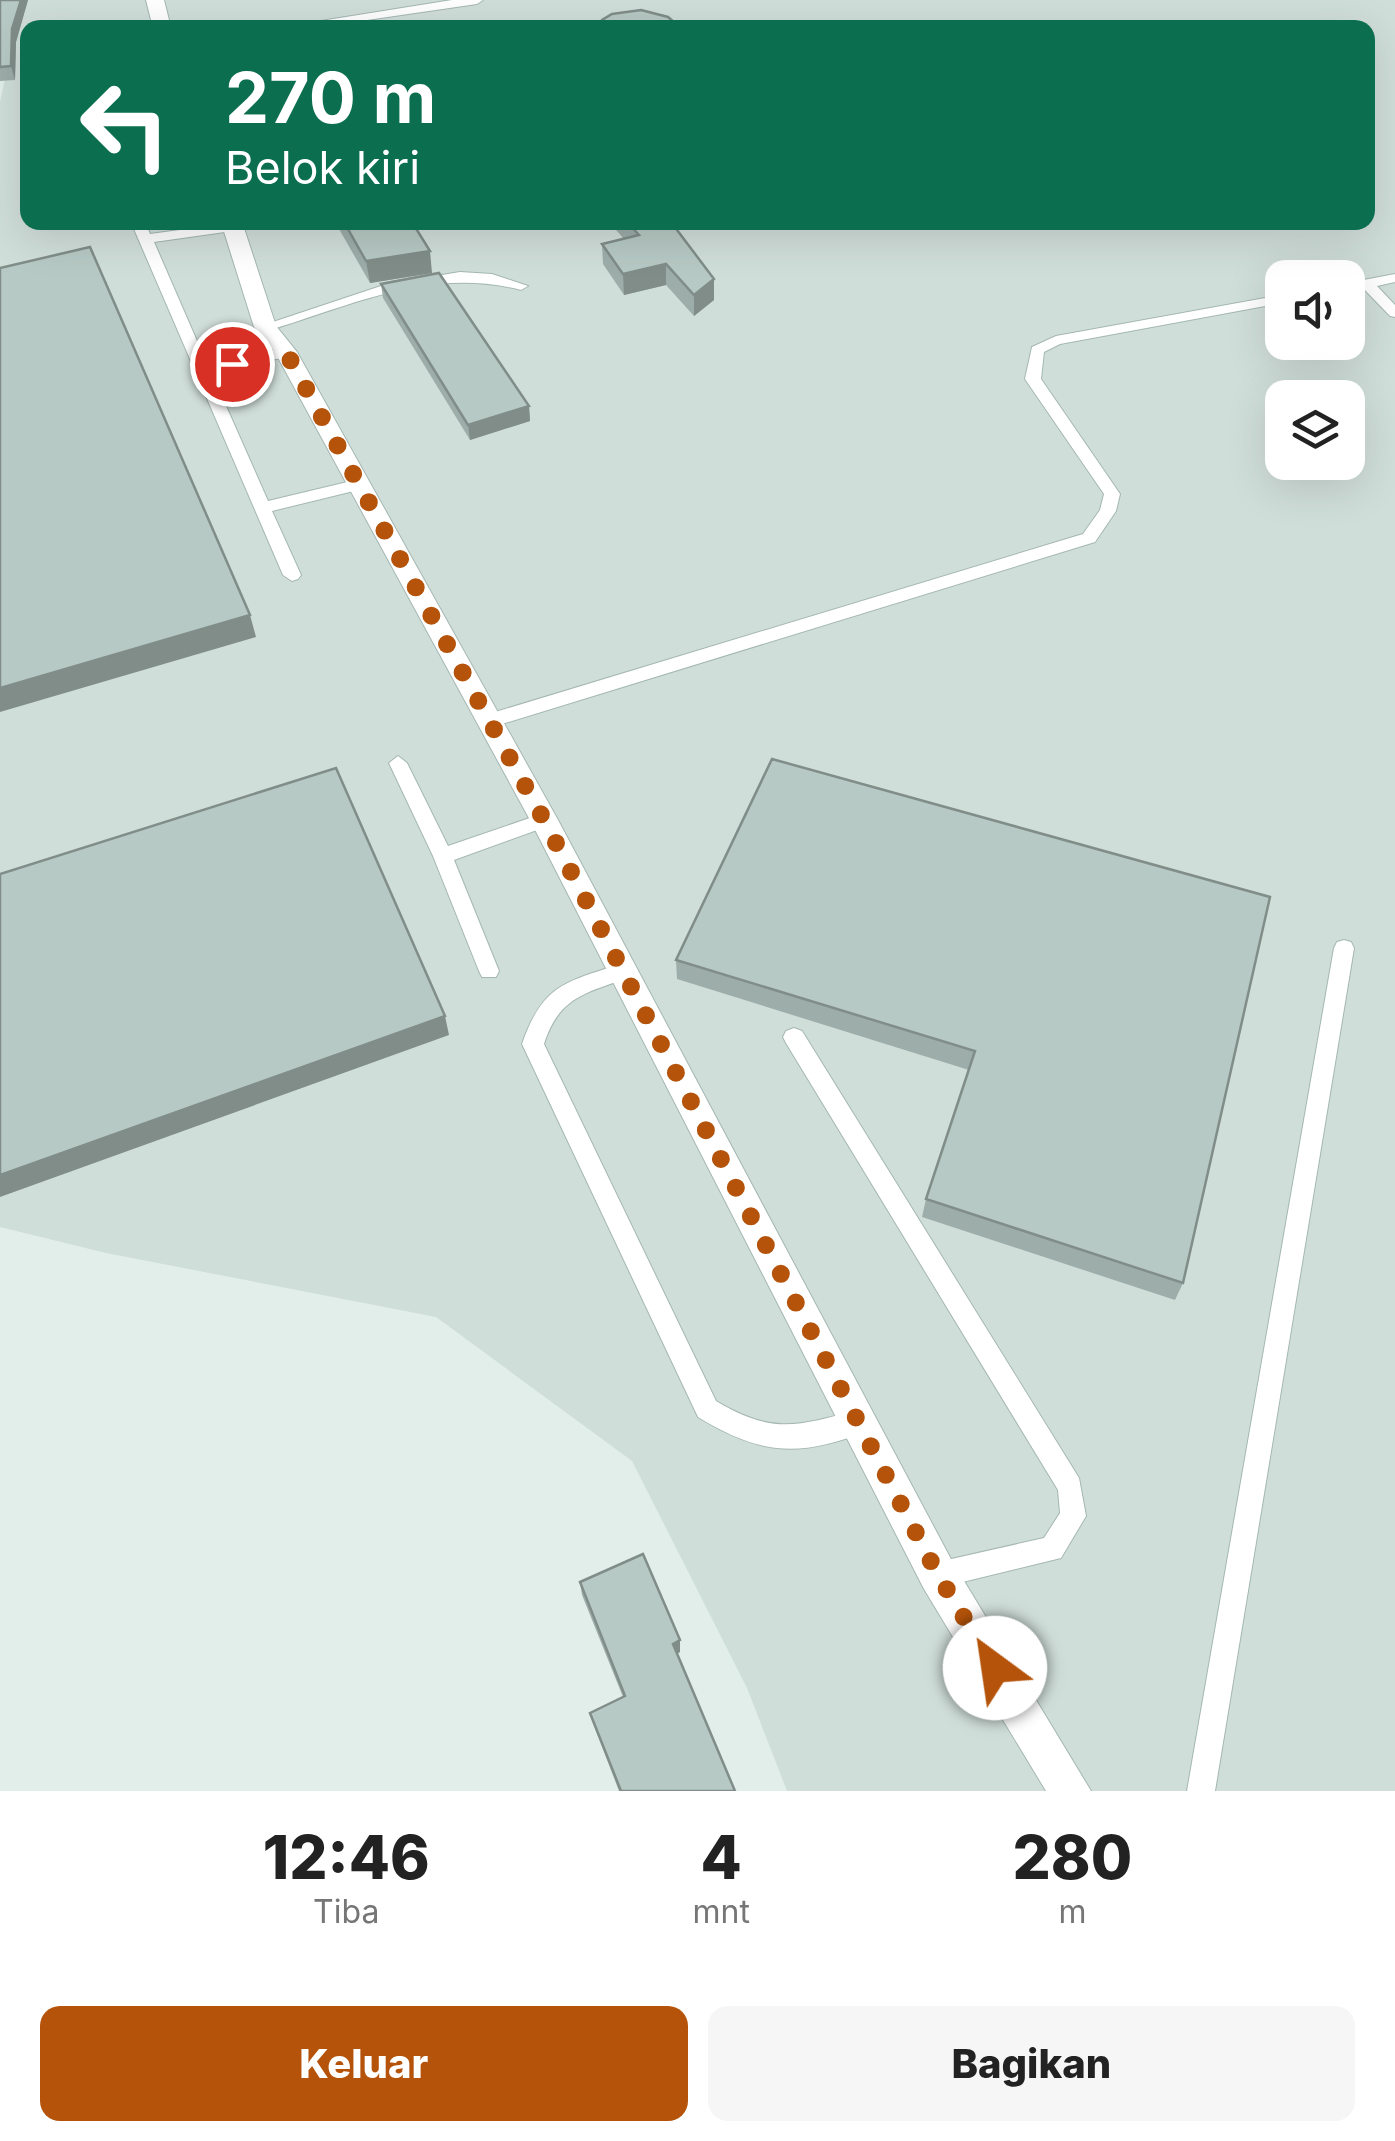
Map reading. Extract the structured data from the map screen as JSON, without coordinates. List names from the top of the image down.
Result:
{
  "page": {
    "turn": ["270 m", "Belok kiri"],
    "eta": [
      "12:46",
      "Tiba",
      "4",
      "mnt",
      "280",
      "m"
    ],
    "buttons": ["Keluar", "Bagikan"]
  }
}
